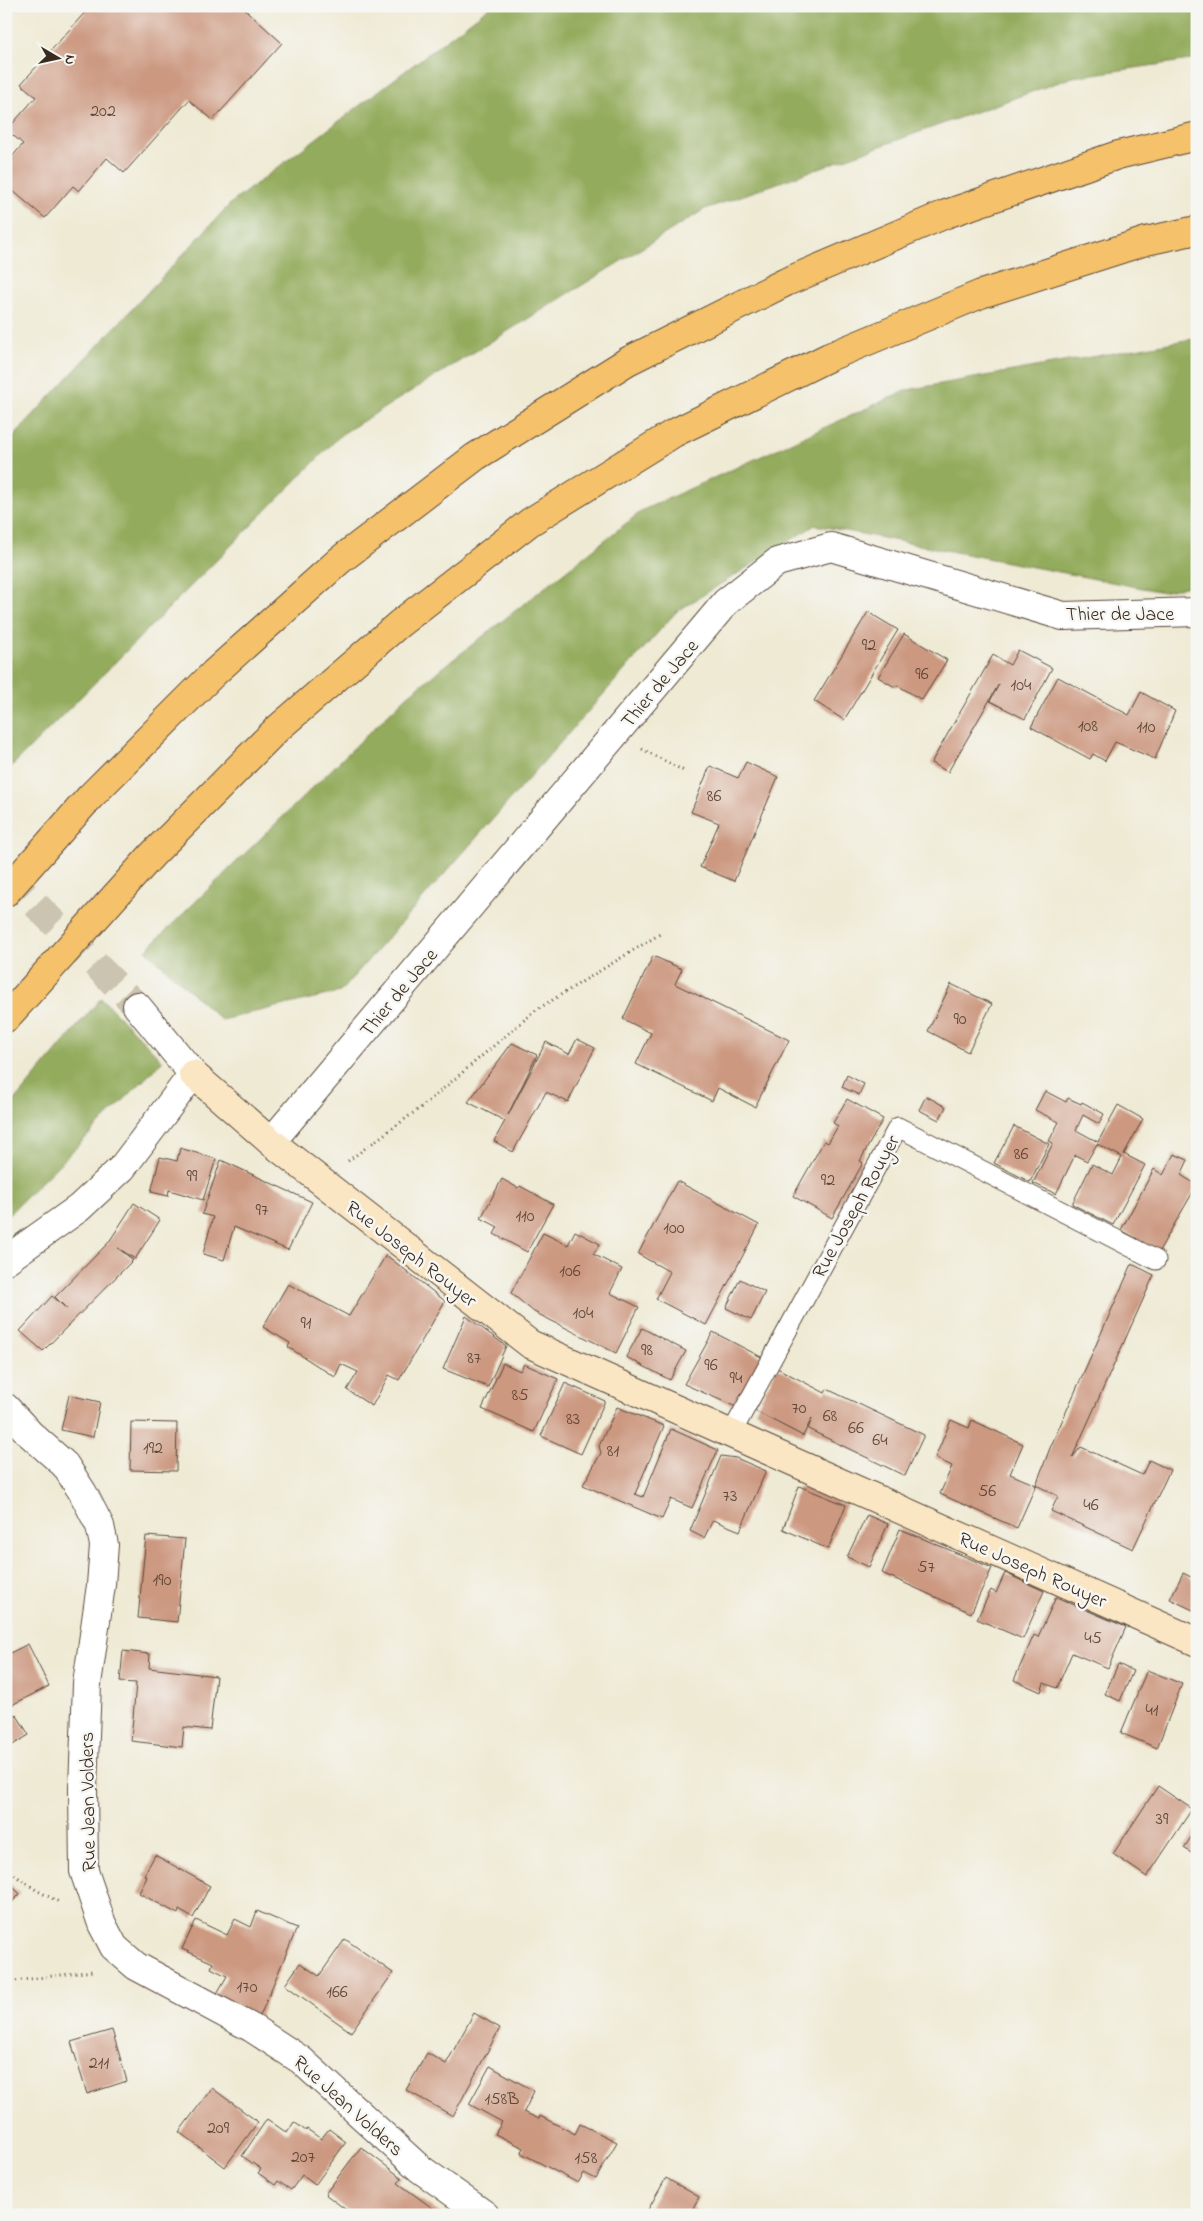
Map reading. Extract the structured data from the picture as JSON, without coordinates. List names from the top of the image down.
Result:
{
  "streets": {
    "street": ["Thier de Jace", "Rue Joseph Rouyer", "Rue Jean Volders"]
  },
  "crossings": [
    ["Thier de Jace", "Rue Joseph Rouyer"]
  ],
  "house_numbers": [
    "202",
    "92",
    "96",
    "104",
    "108",
    "110",
    "86",
    "90",
    "86",
    "99",
    "92",
    "97",
    "110",
    "100",
    "106",
    "104",
    "91",
    "98",
    "87",
    "96",
    "94",
    "85",
    "70",
    "68",
    "83",
    "66",
    "64",
    "192",
    "81",
    "56",
    "73",
    "46",
    "57",
    "190",
    "45",
    "41",
    "39",
    "170",
    "166",
    "211",
    "158B",
    "209",
    "207",
    "158"
  ],
  "north": "right"
}
